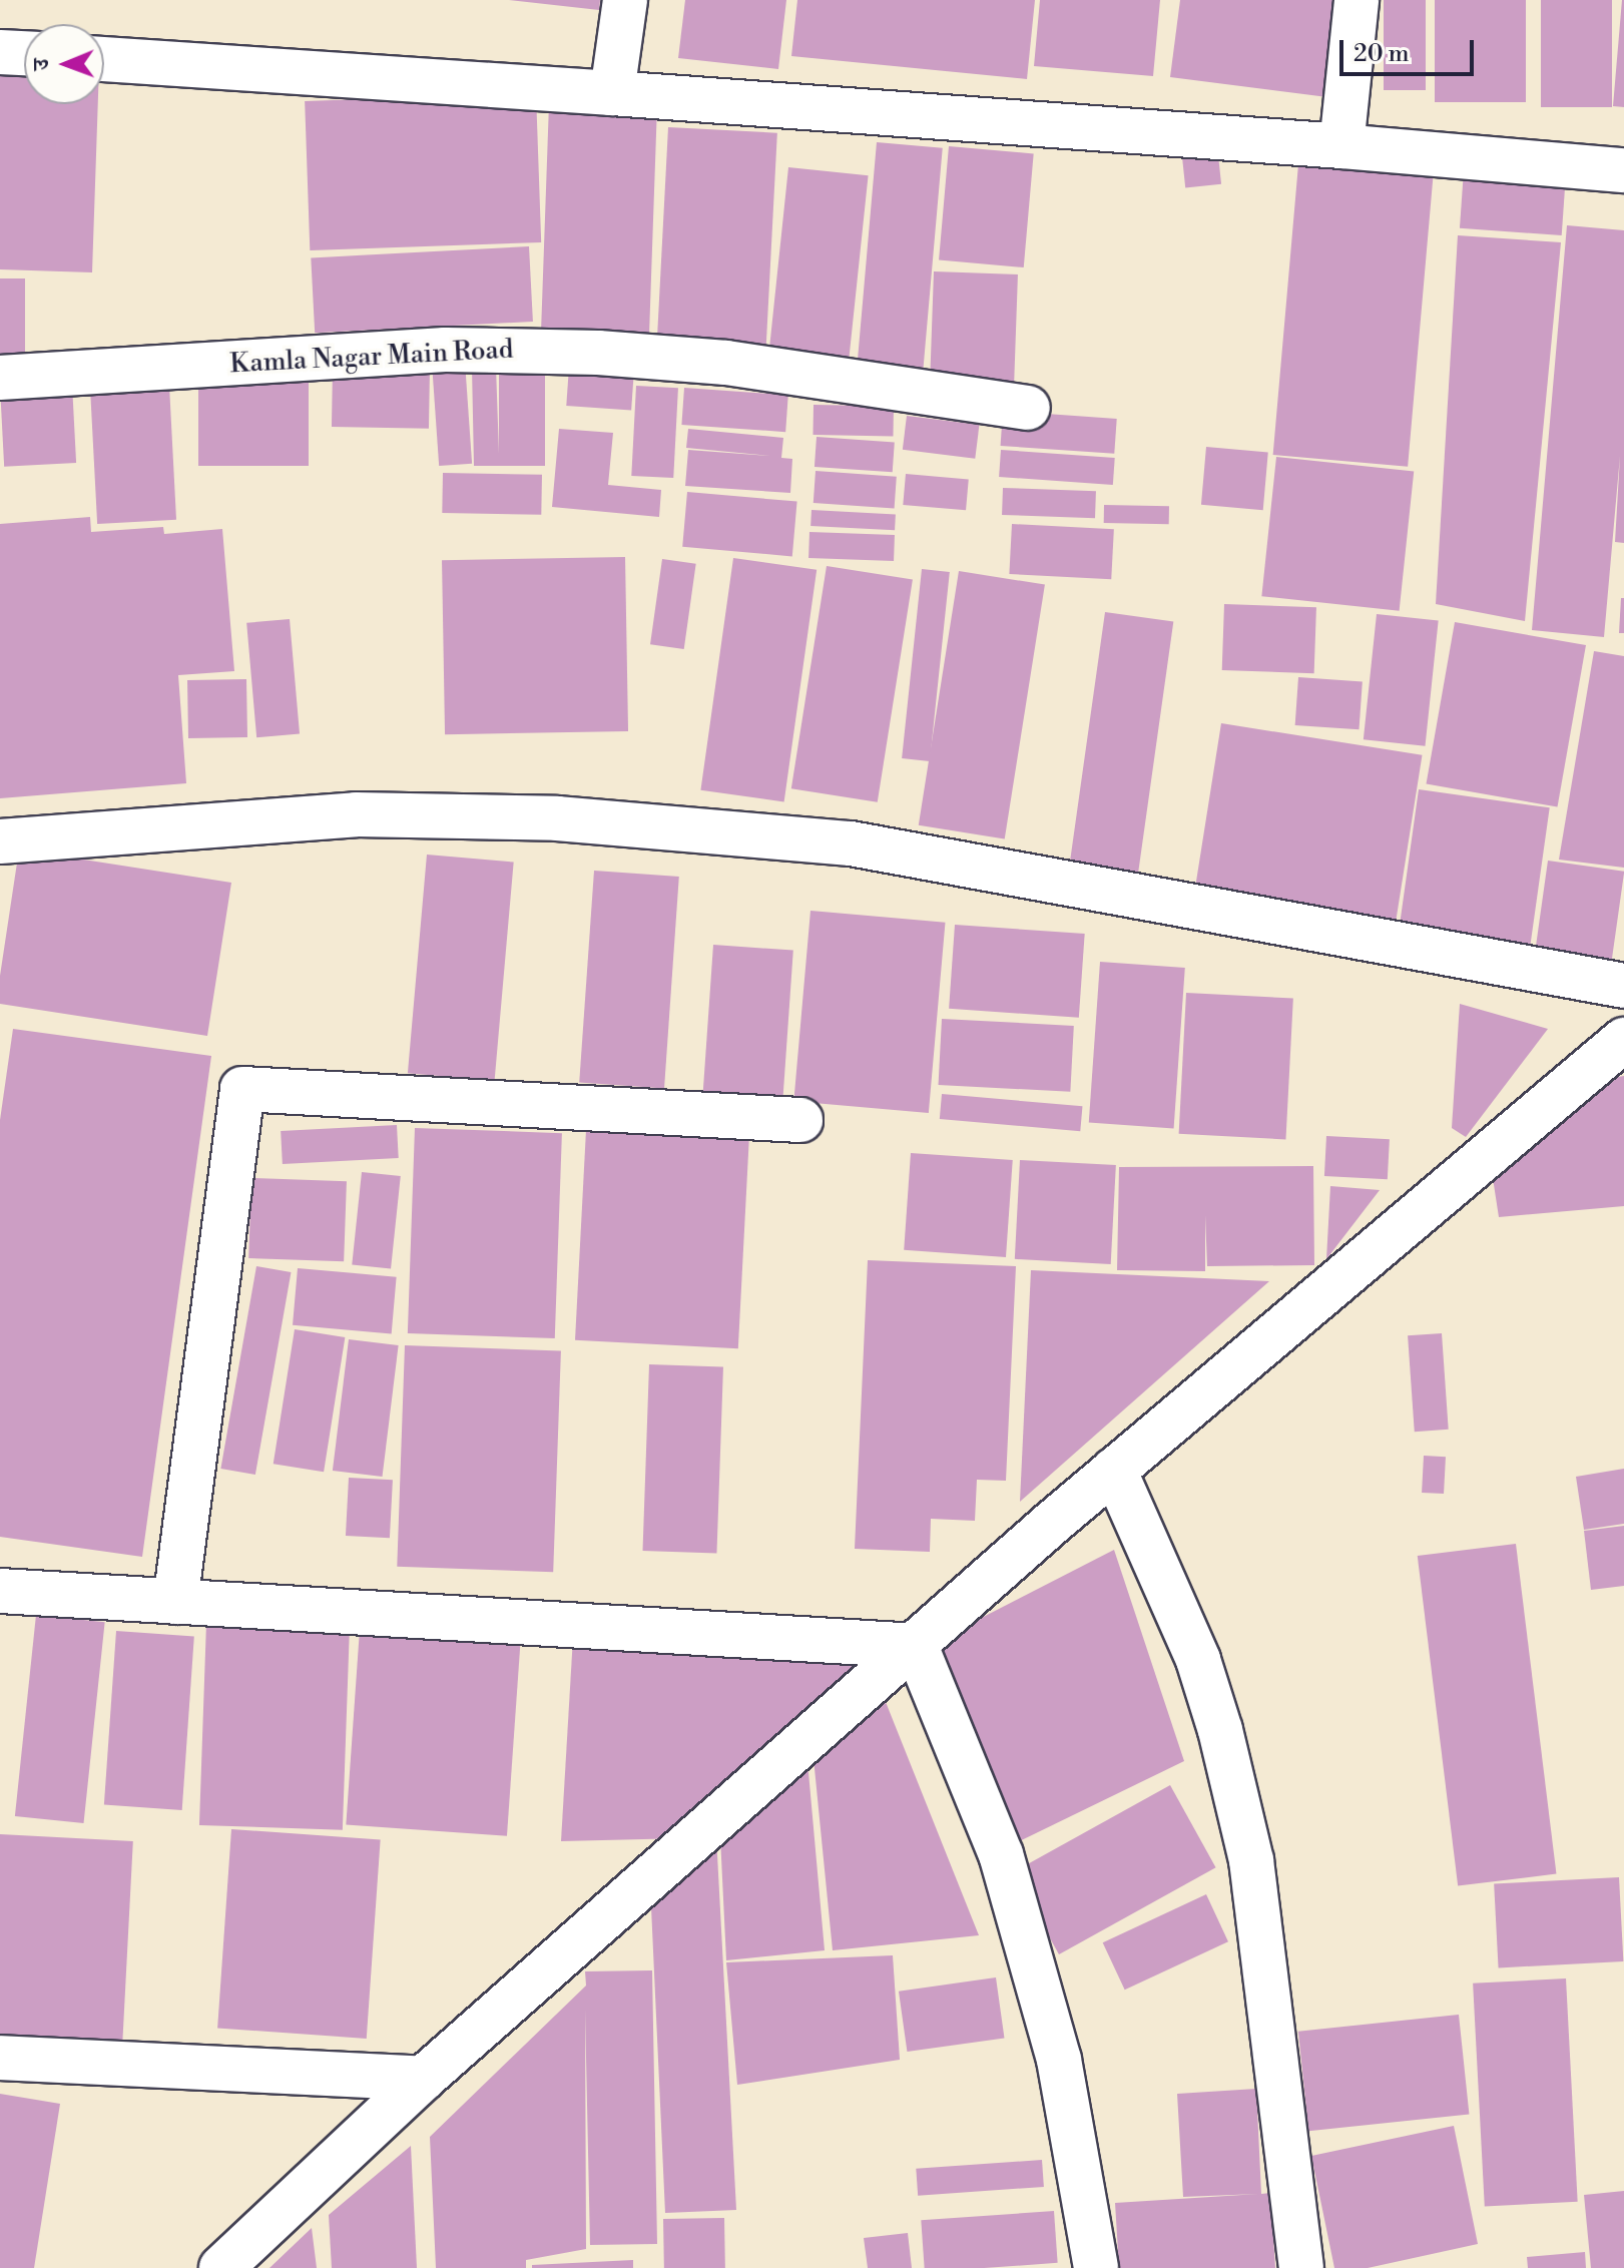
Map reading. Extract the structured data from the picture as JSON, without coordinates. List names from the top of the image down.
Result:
{
  "streets": {
    "street": ["Kamla Nagar Main Road"]
  },
  "scale_bar": "20 m",
  "north": "left"
}
